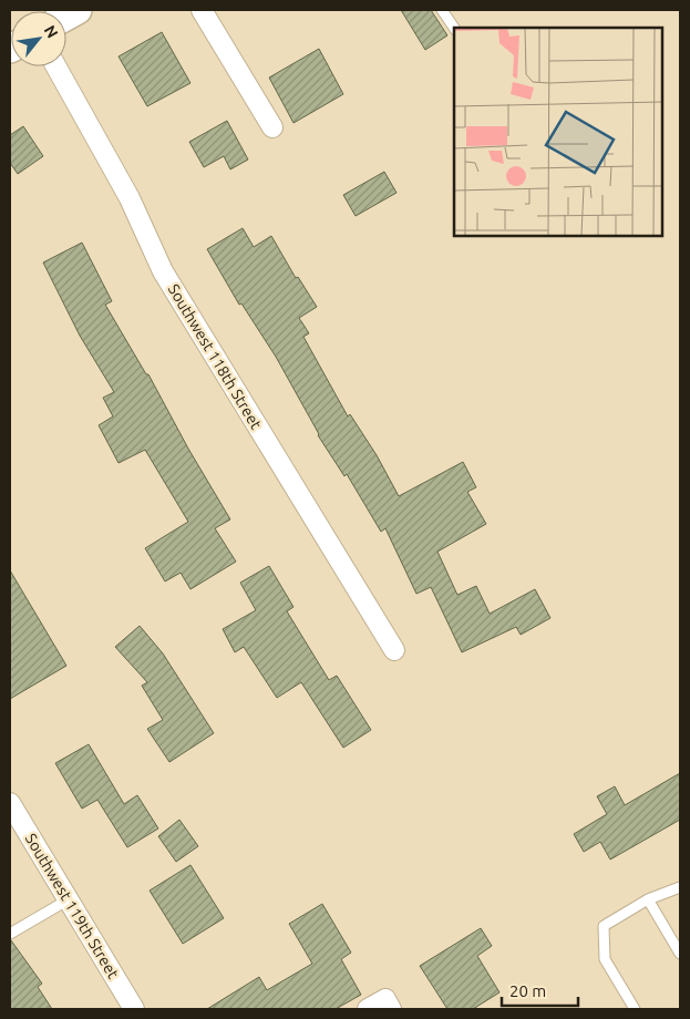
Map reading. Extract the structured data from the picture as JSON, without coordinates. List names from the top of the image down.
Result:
{
  "streets": {
    "street": ["Southwest 118th Street", "Southwest 119th Street"]
  },
  "scale_bar": "20 m",
  "north": "top right"
}
